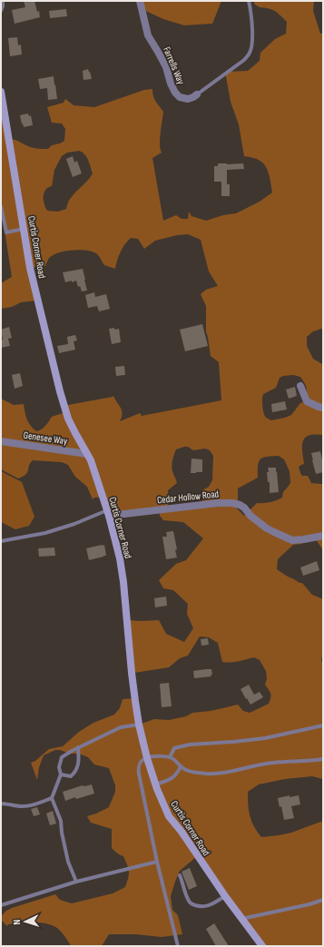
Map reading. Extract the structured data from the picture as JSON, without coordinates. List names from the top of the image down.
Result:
{
  "streets": {
    "street": [
      "Farrells Way",
      "Curtis Corner Road",
      "Genesee Way",
      "Cedar Hollow Road"
    ]
  },
  "crossings": [
    ["Curtis Corner Road", "Genesee Way"],
    ["Curtis Corner Road", "Cedar Hollow Road"]
  ],
  "north": "left"
}
